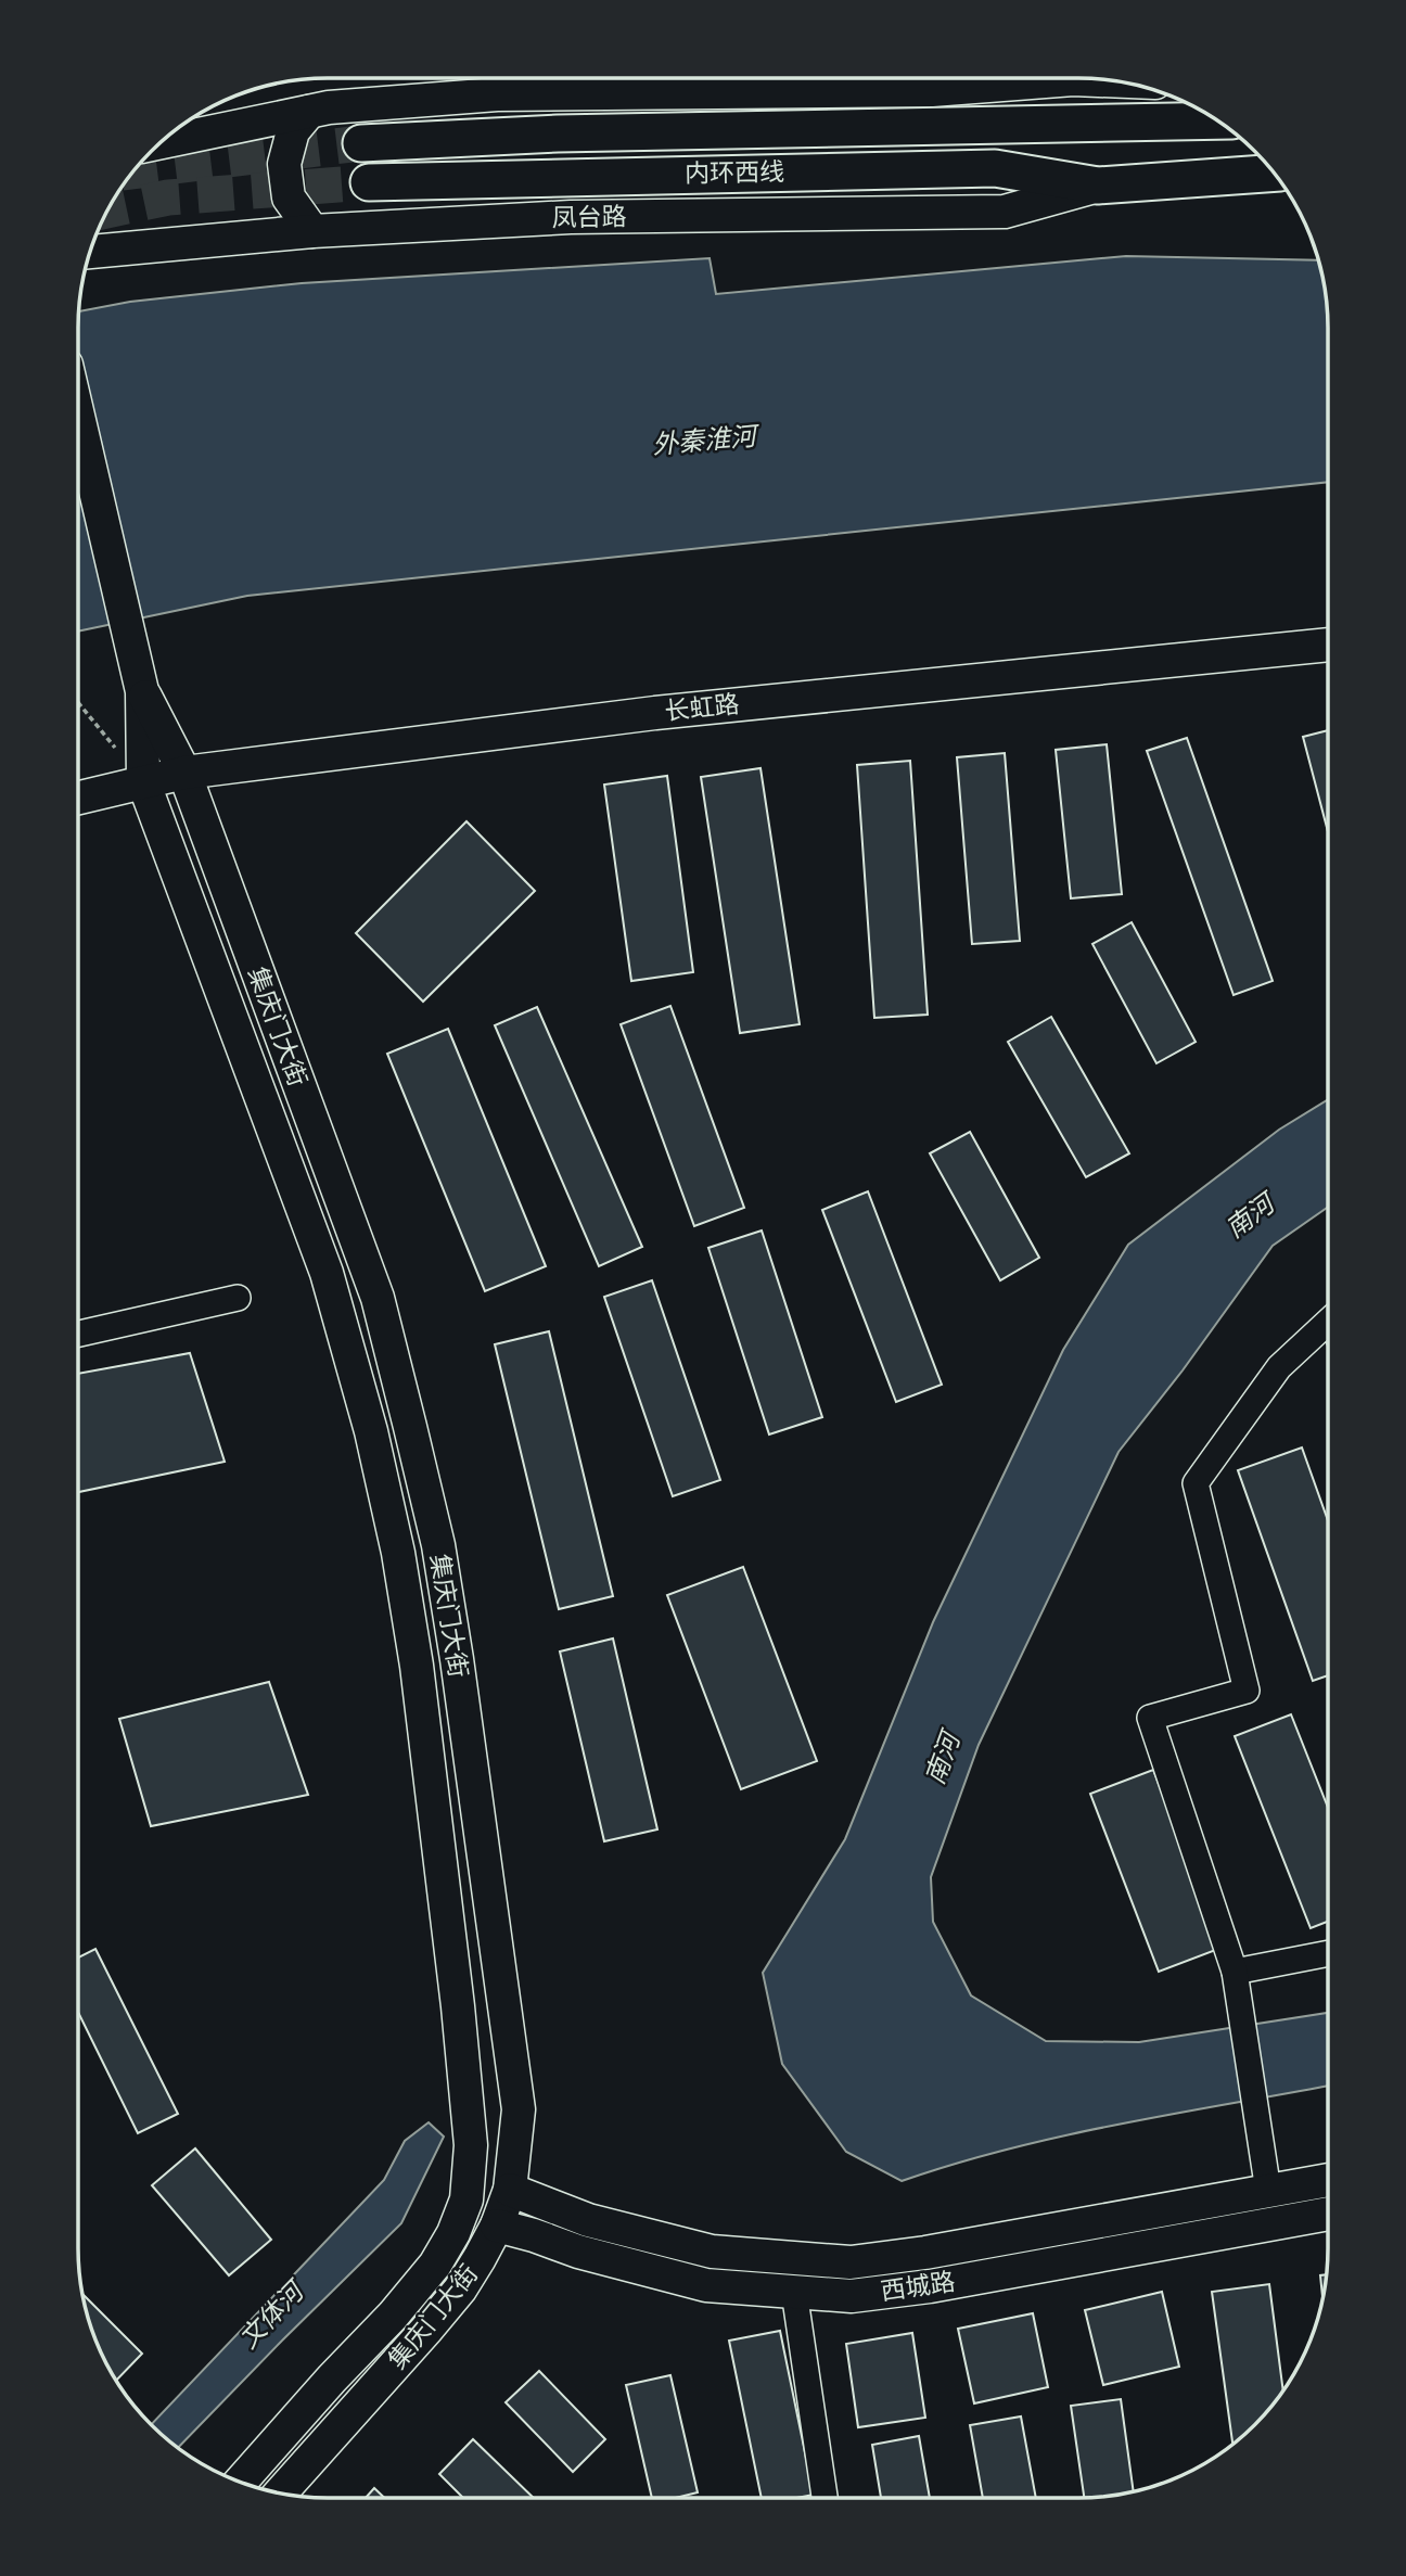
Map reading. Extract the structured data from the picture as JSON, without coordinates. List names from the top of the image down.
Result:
{
  "streets": {
    "highway": ["内环西线"],
    "main road": [
      "凤台路",
      "长虹路",
      "集庆门大街",
      "西城路"
    ]
  },
  "crossings": [
    ["内环西线", "凤台路"],
    ["长虹路", "集庆门大街"],
    ["集庆门大街", "西城路"]
  ],
  "water": ["外秦淮河", "南河", "文体河"]
}
